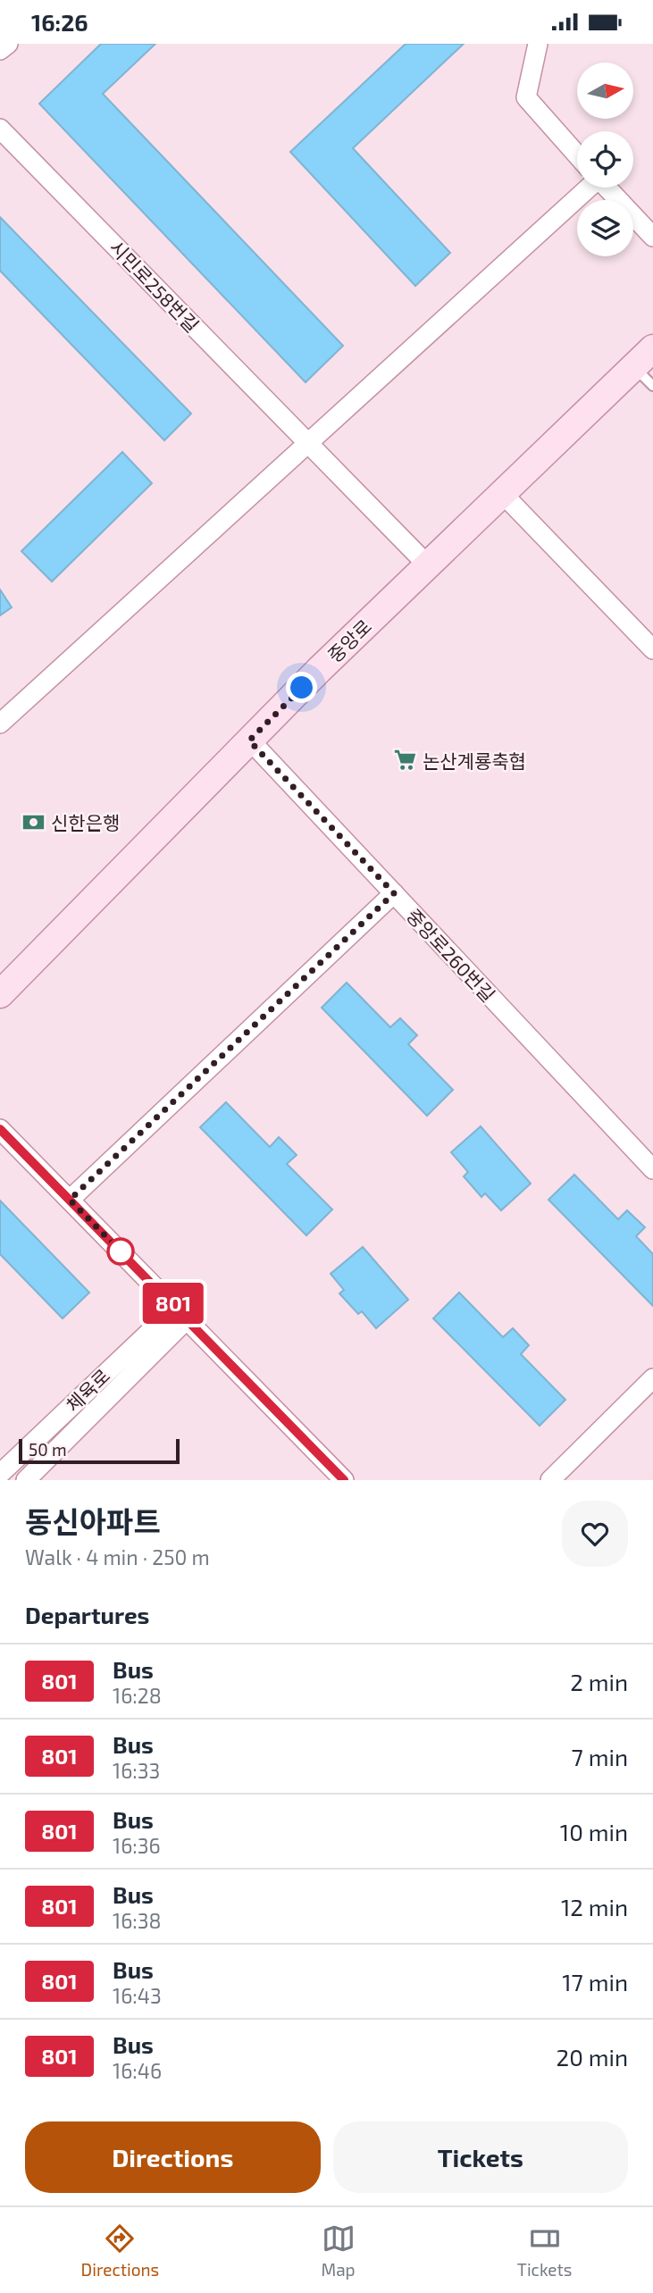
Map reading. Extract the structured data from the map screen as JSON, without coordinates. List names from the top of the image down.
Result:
{
  "streets": {
    "street": [
      "시민로258번길",
      "중앙로",
      "중앙로260번길",
      "체육로"
    ]
  },
  "crossings": [
    ["시민로258번길", "중앙로"],
    ["중앙로", "중앙로260번길"]
  ],
  "places": {
    "supermarket": ["논산계룡축협"],
    "bank": ["신한은행"]
  },
  "lines": ["bus line 801"],
  "scale_bar": "50 m",
  "north": "right",
  "page": {
    "status": "16:26",
    "on_map": "801",
    "scale": "50 m",
    "heading": [
      ["동신아파트", "Walk · 4 min · 250 m"],
      "Departures"
    ],
    "list": [
      {
        "mark": "801",
        "name": "Bus",
        "note": "16:28",
        "value": "2 min"
      },
      {
        "mark": "801",
        "name": "Bus",
        "note": "16:33",
        "value": "7 min"
      },
      {
        "mark": "801",
        "name": "Bus",
        "note": "16:36",
        "value": "10 min"
      },
      {
        "mark": "801",
        "name": "Bus",
        "note": "16:38",
        "value": "12 min"
      },
      {
        "mark": "801",
        "name": "Bus",
        "note": "16:43",
        "value": "17 min"
      },
      {
        "mark": "801",
        "name": "Bus",
        "note": "16:46",
        "value": "20 min"
      }
    ],
    "buttons": ["Directions", "Tickets"],
    "tabs": ["Directions", "Map", "Tickets"]
  }
}
